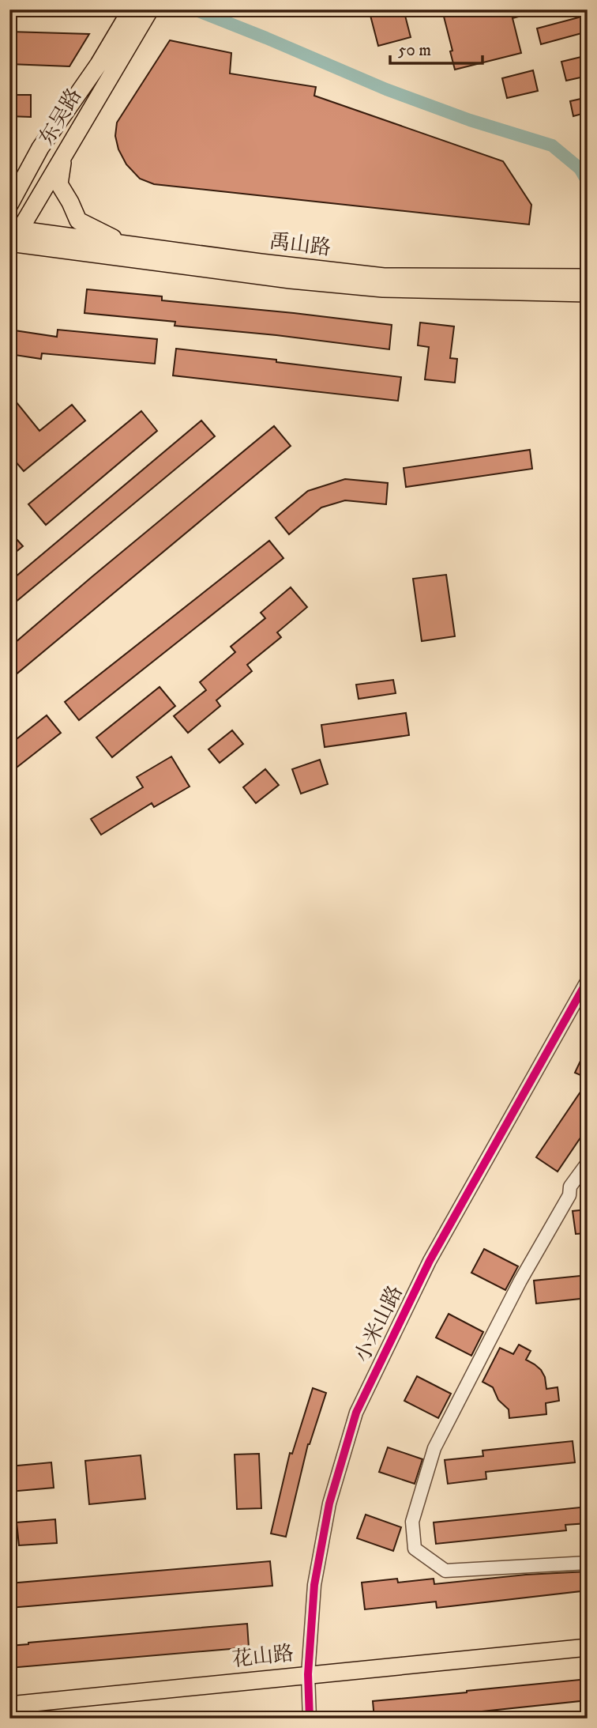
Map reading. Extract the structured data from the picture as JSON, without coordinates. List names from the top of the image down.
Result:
{
  "streets": {
    "main road": ["东吴路", "禹山路", "花山路"],
    "street": ["小米山路"]
  },
  "crossings": [
    ["东吴路", "禹山路"],
    ["小米山路", "花山路"]
  ],
  "scale_bar": "50 m"
}
